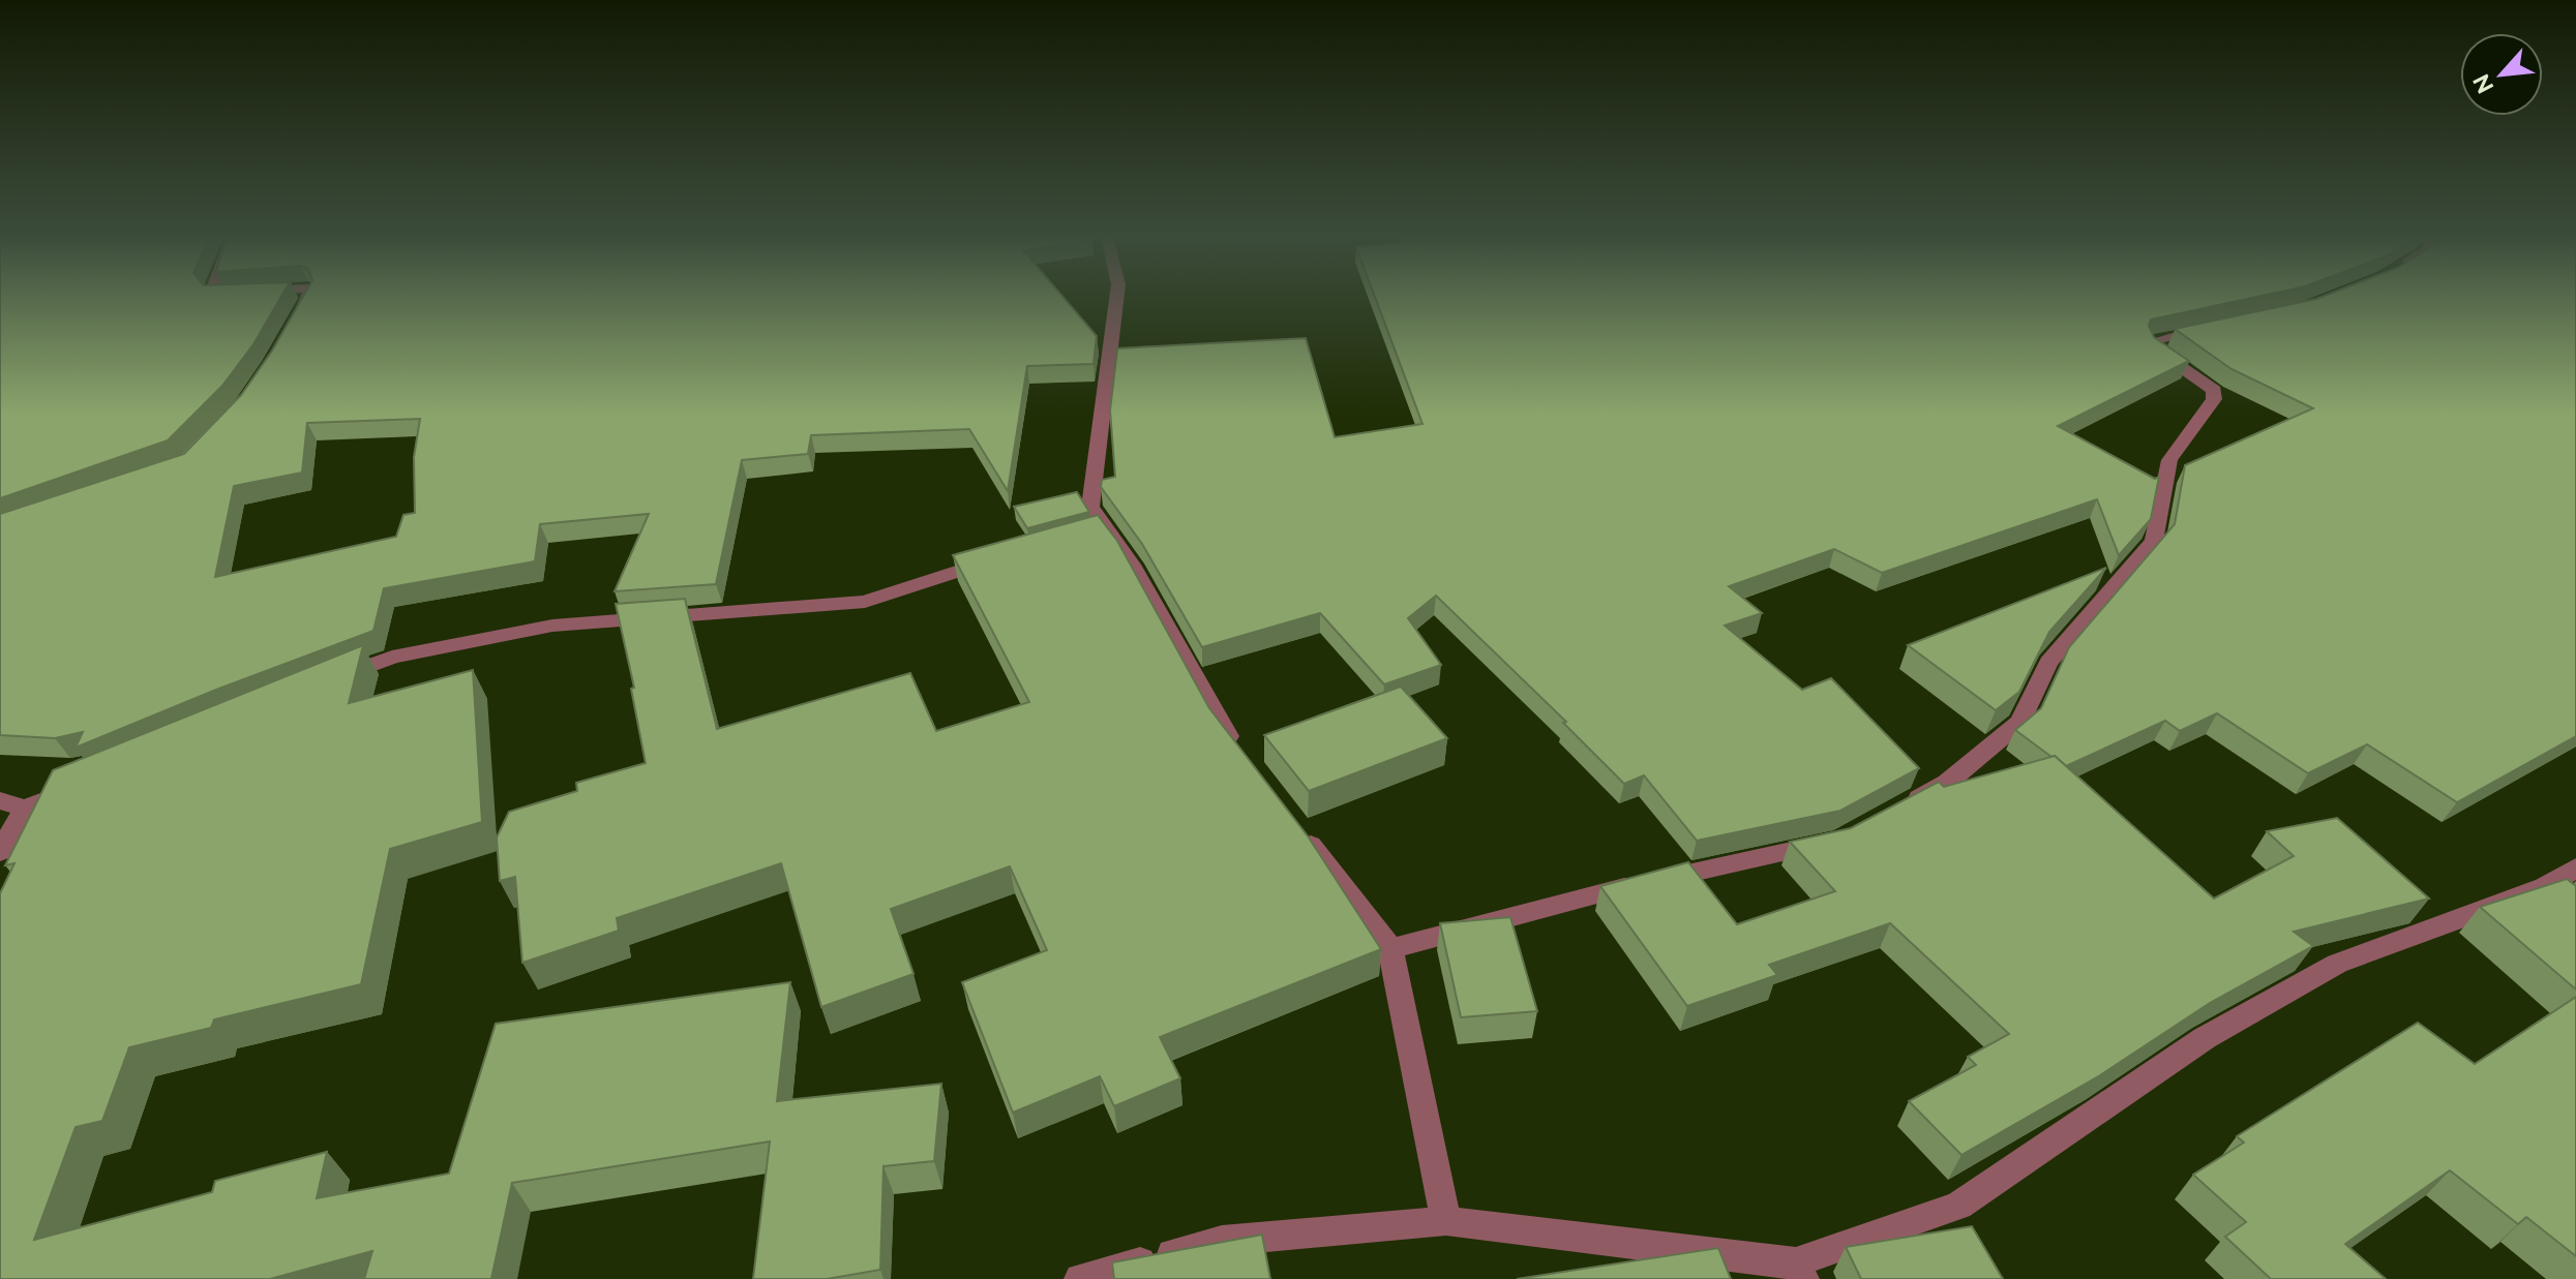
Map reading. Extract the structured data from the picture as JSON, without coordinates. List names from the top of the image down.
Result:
{
  "north": "bottom left"
}
